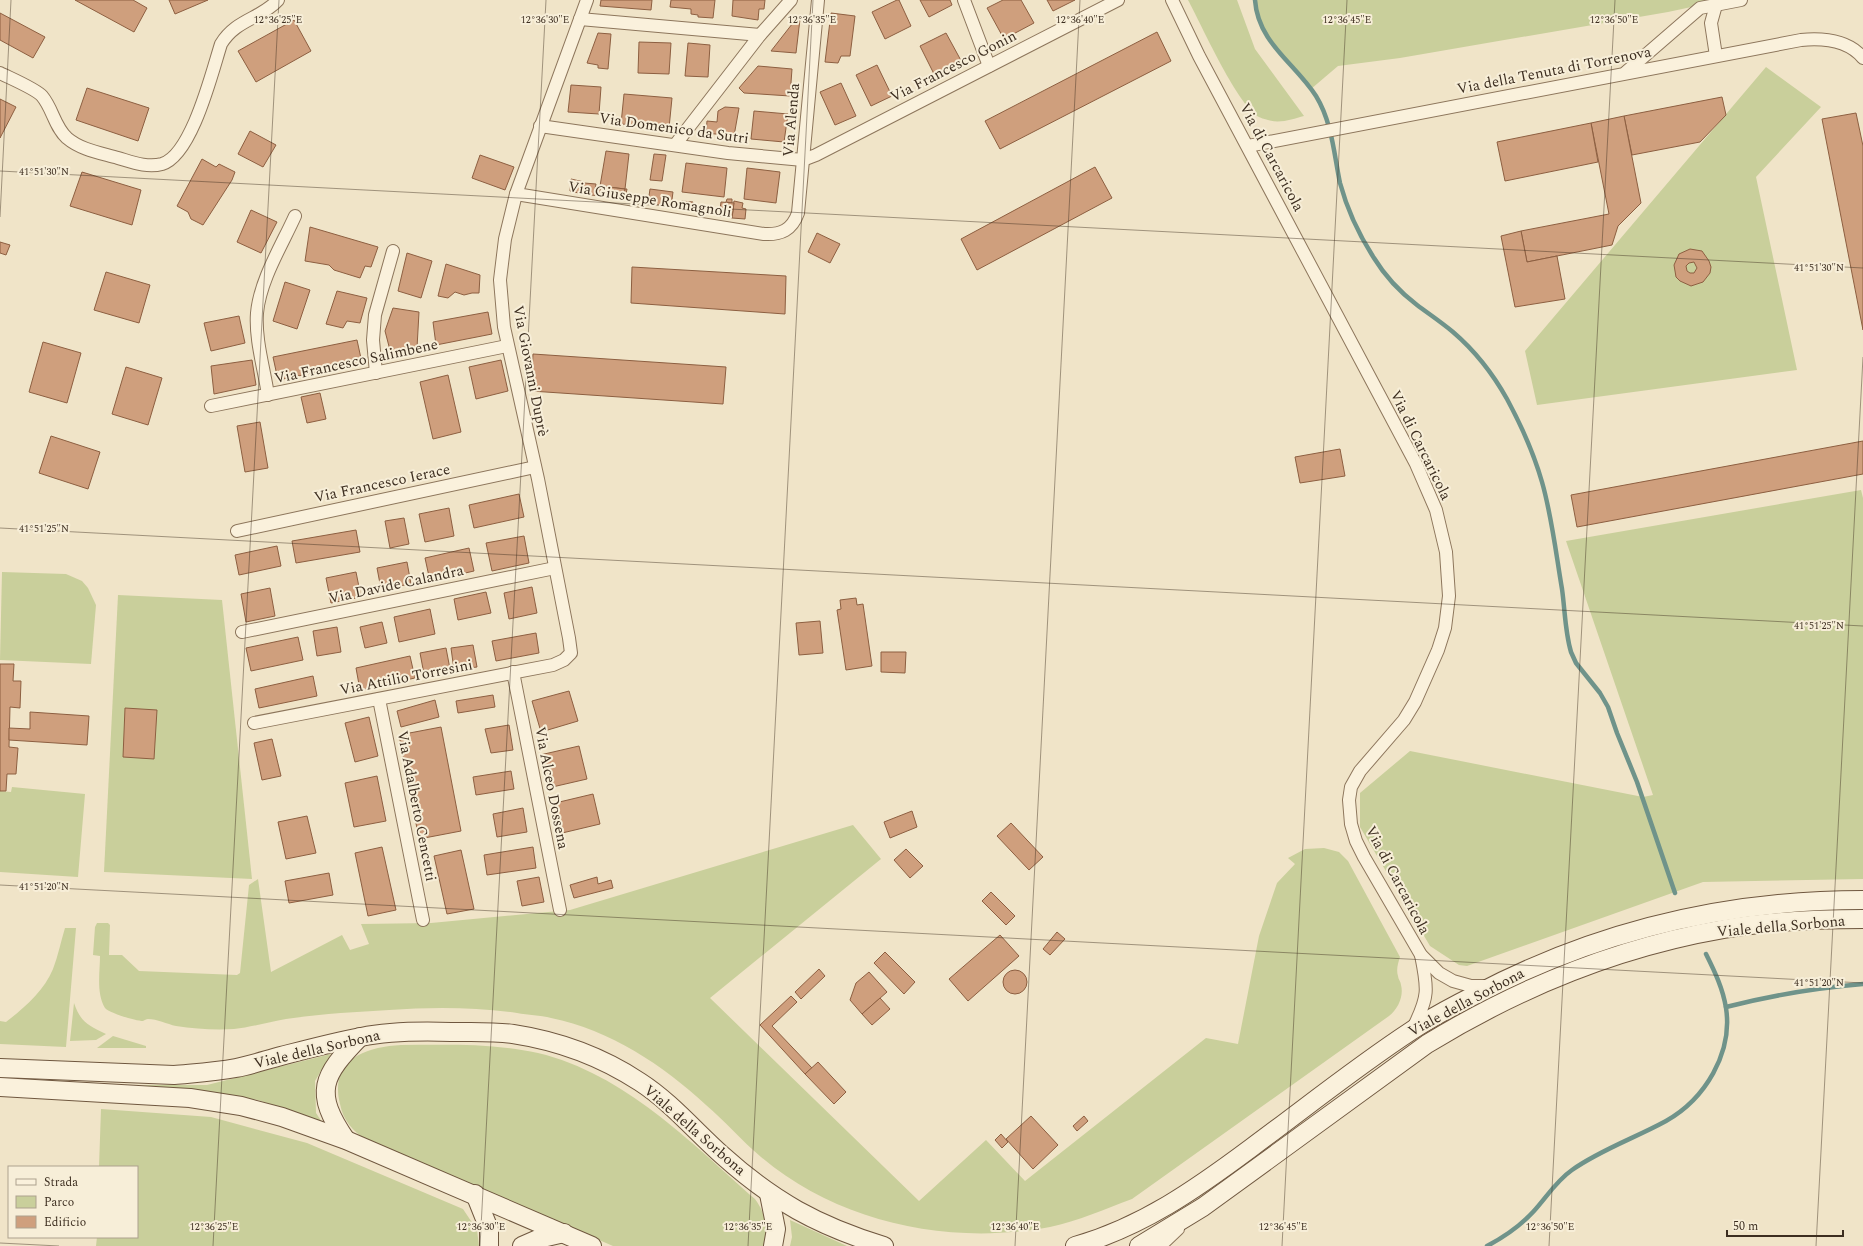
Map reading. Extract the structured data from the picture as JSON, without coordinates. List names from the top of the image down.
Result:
{
  "streets": {
    "street": [
      "Via Francesco Gonin",
      "Via della Tenuta di Torrenova",
      "Via Alenda",
      "Via Domenico da Sutri",
      "Via di Carcaricola",
      "Via Giuseppe Romagnoli",
      "Via Francesco Salimbene",
      "Via Giovanni Duprè",
      "Via Francesco Ierace",
      "Via Davide Calandra",
      "Via Attilio Torresini",
      "Via Alceo Dossena",
      "Via Adalberto Cencetti",
      "Viale della Sorbona"
    ]
  },
  "crossings": [
    ["Via Francesco Gonin", "Via Alenda"],
    ["Via Francesco Gonin", "Via Domenico da Sutri"],
    ["Via della Tenuta di Torrenova", "Via di Carcaricola"],
    ["Via Alenda", "Via Domenico da Sutri"],
    ["Via Alenda", "Via Giuseppe Romagnoli"],
    ["Via Domenico da Sutri", "Via Giovanni Duprè"],
    ["Via di Carcaricola", "Viale della Sorbona"],
    ["Via Giuseppe Romagnoli", "Via Giovanni Duprè"],
    ["Via Francesco Salimbene", "Via Giovanni Duprè"],
    ["Via Giovanni Duprè", "Via Francesco Ierace"],
    ["Via Giovanni Duprè", "Via Davide Calandra"],
    ["Via Giovanni Duprè", "Via Attilio Torresini"],
    ["Via Attilio Torresini", "Via Alceo Dossena"],
    ["Via Attilio Torresini", "Via Adalberto Cencetti"]
  ],
  "legend": ["Strada", "Parco", "Edificio"],
  "scale_bar": "50 m",
  "coordinates": [
    "12°36'25\"E",
    "12°36'30\"E",
    "12°36'35\"E",
    "12°36'40\"E",
    "12°36'45\"E",
    "12°36'50\"E",
    "41°51'30\"N",
    "41°51'25\"N",
    "41°51'20\"N"
  ]
}
